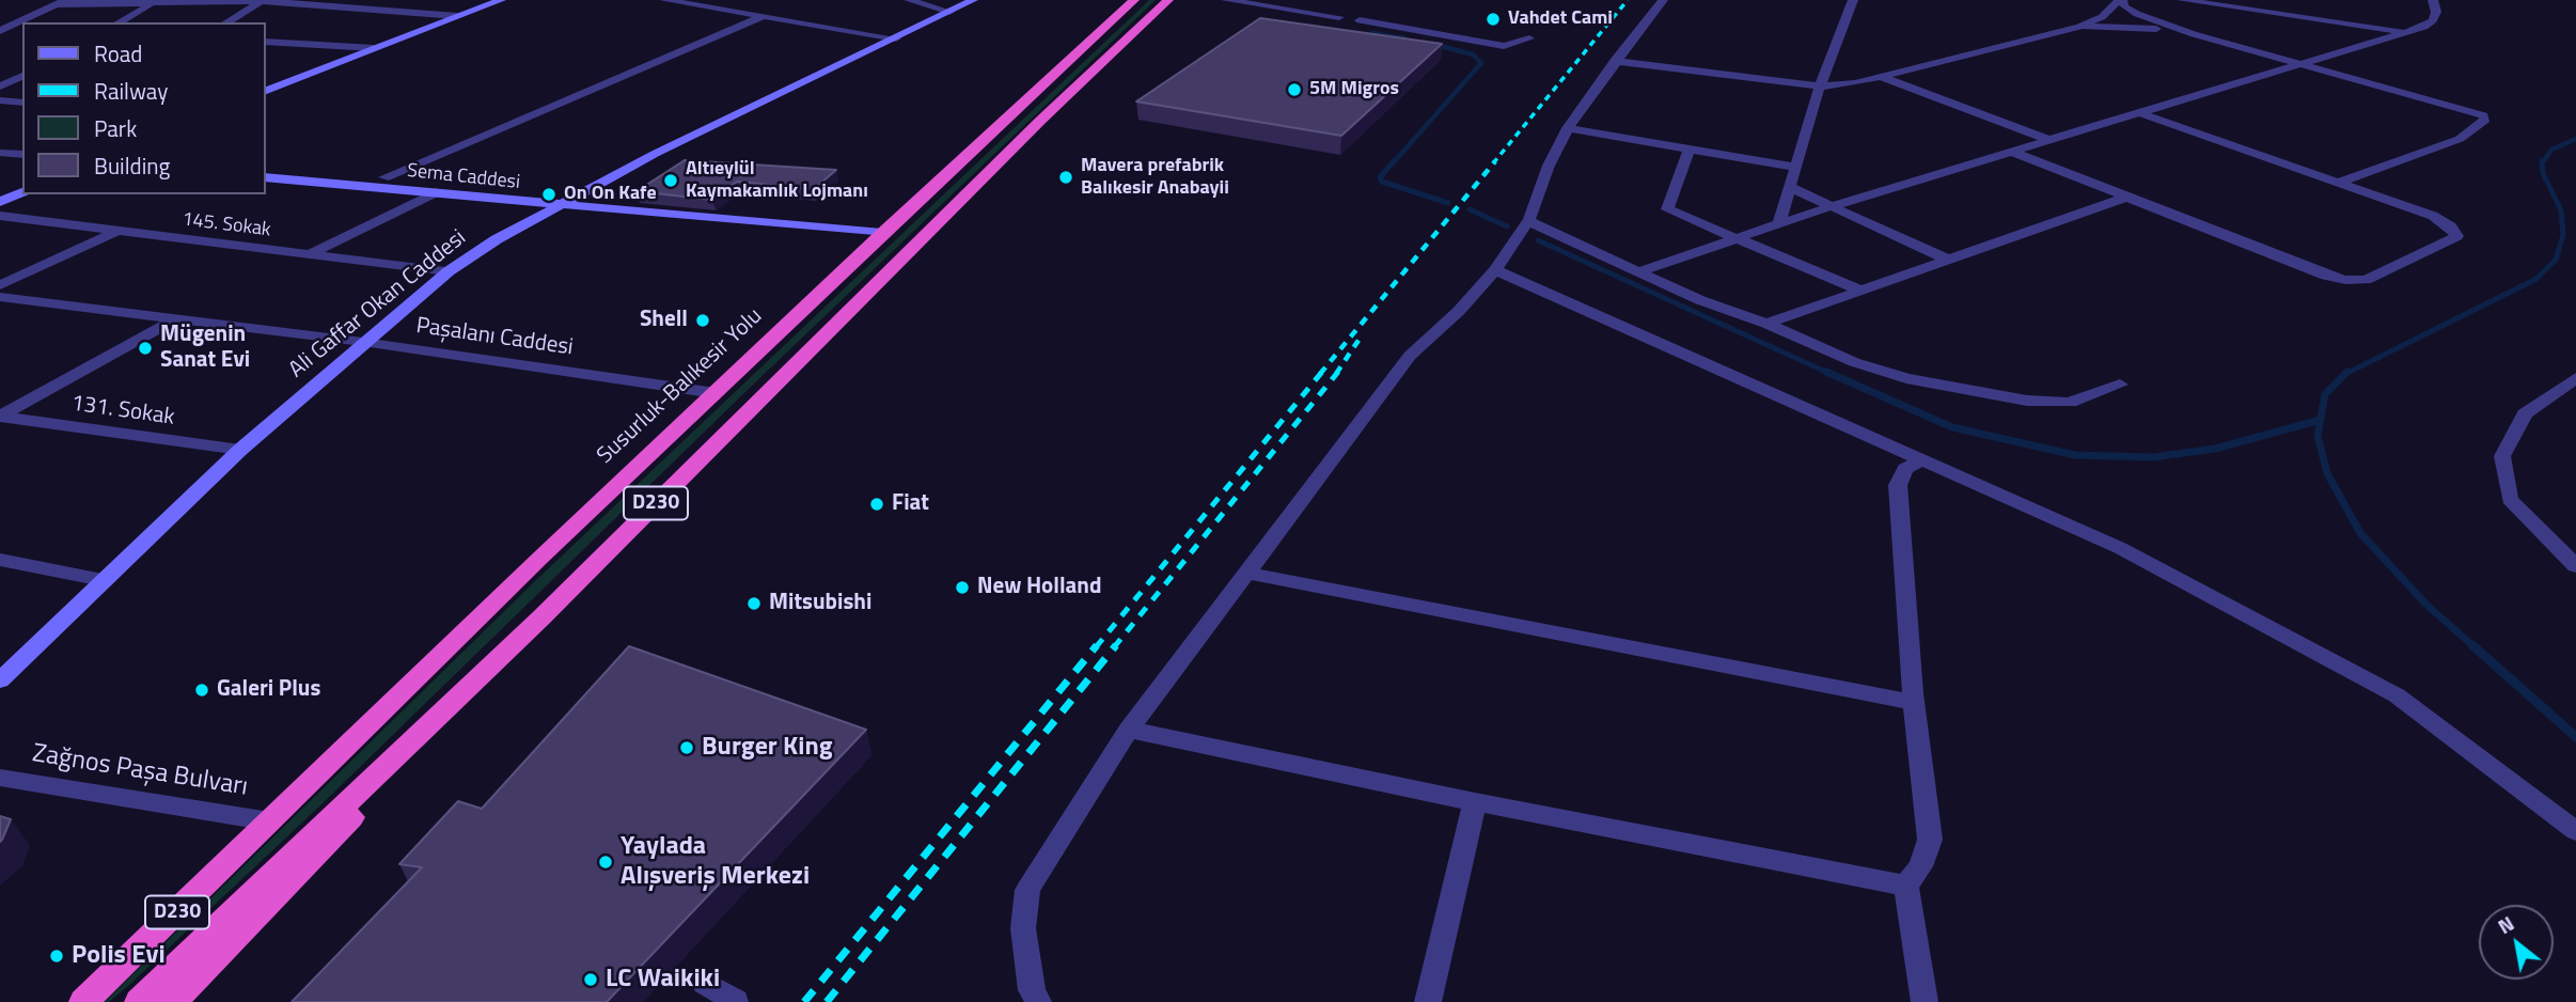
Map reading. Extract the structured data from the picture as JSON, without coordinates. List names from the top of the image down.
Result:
{
  "streets": {
    "highway": ["Susurluk-Balıkesir Yolu", "D230"],
    "main road": ["Sema Caddesi", "Ali Gaffar Okan Caddesi"],
    "street": [
      "145. Sokak",
      "Paşalanı Caddesi",
      "131. Sokak",
      "Zağnos Paşa Bulvarı"
    ]
  },
  "crossings": [
    ["Sema Caddesi", "Ali Gaffar Okan Caddesi"],
    ["Sema Caddesi", "Susurluk-Balıkesir Yolu"],
    ["145. Sokak", "Ali Gaffar Okan Caddesi"],
    ["Ali Gaffar Okan Caddesi", "Paşalanı Caddesi"],
    ["Ali Gaffar Okan Caddesi", "131. Sokak"],
    ["Paşalanı Caddesi", "Susurluk-Balıkesir Yolu"],
    ["Susurluk-Balıkesir Yolu", "Zağnos Paşa Bulvarı"]
  ],
  "places": [
    "Vahdet Cami",
    "5M Migros",
    "Mavera prefabrik Balıkesir Anabayii",
    "Altıeylül Kaymakamlık Lojmanı",
    "On On Kafe",
    "Shell",
    "Mügenin Sanat Evi",
    "Fiat",
    "New Holland",
    "Mitsubishi",
    "Galeri Plus",
    "Burger King",
    "Yaylada Alışveriş Merkezi",
    "Polis Evi",
    "LC Waikiki"
  ],
  "legend": [
    "Road",
    "Railway",
    "Park",
    "Building"
  ],
  "north": "top left"
}
